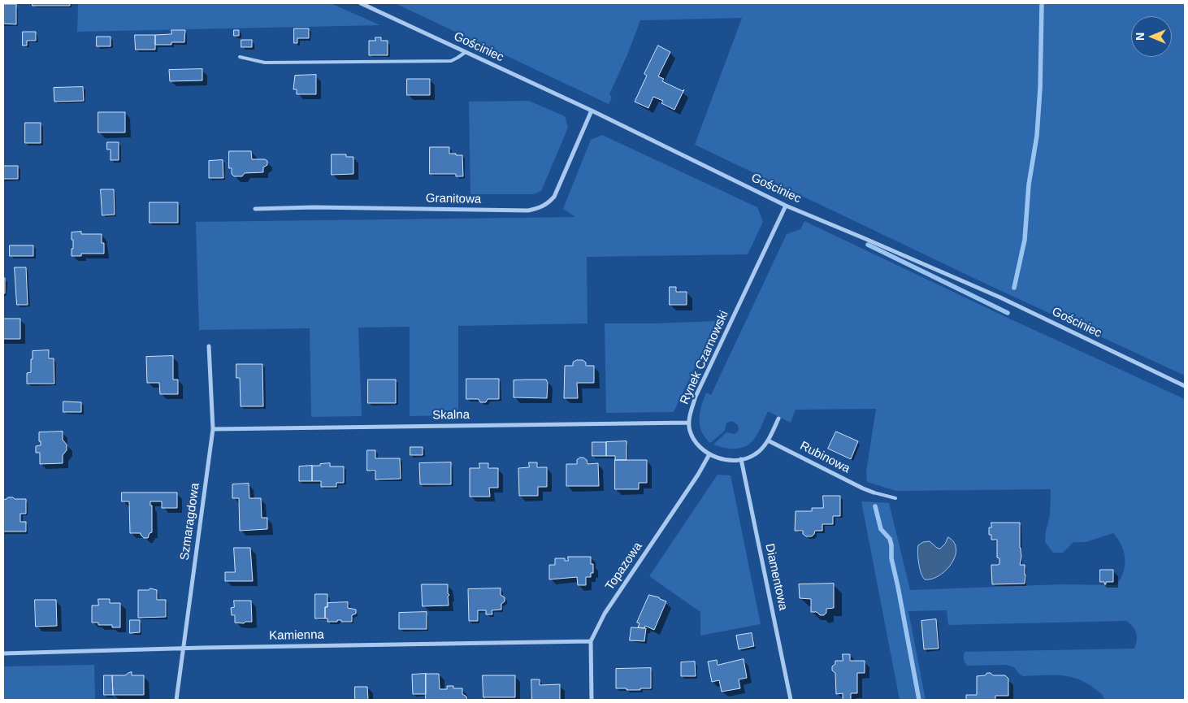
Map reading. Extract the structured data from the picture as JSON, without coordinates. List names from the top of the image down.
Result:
{
  "streets": {
    "street": [
      "Gościniec",
      "Granitowa",
      "Rynek Czarnowski",
      "Skalna",
      "Rubinowa",
      "Szmaragdowa",
      "Topazowa",
      "Diamentowa",
      "Kamienna"
    ]
  },
  "crossings": [
    ["Gościniec", "Granitowa"],
    ["Gościniec", "Rynek Czarnowski"],
    ["Rynek Czarnowski", "Skalna"],
    ["Rynek Czarnowski", "Rubinowa"],
    ["Rynek Czarnowski", "Topazowa"],
    ["Rynek Czarnowski", "Diamentowa"],
    ["Skalna", "Szmaragdowa"],
    ["Szmaragdowa", "Kamienna"],
    ["Topazowa", "Kamienna"]
  ],
  "north": "left"
}
